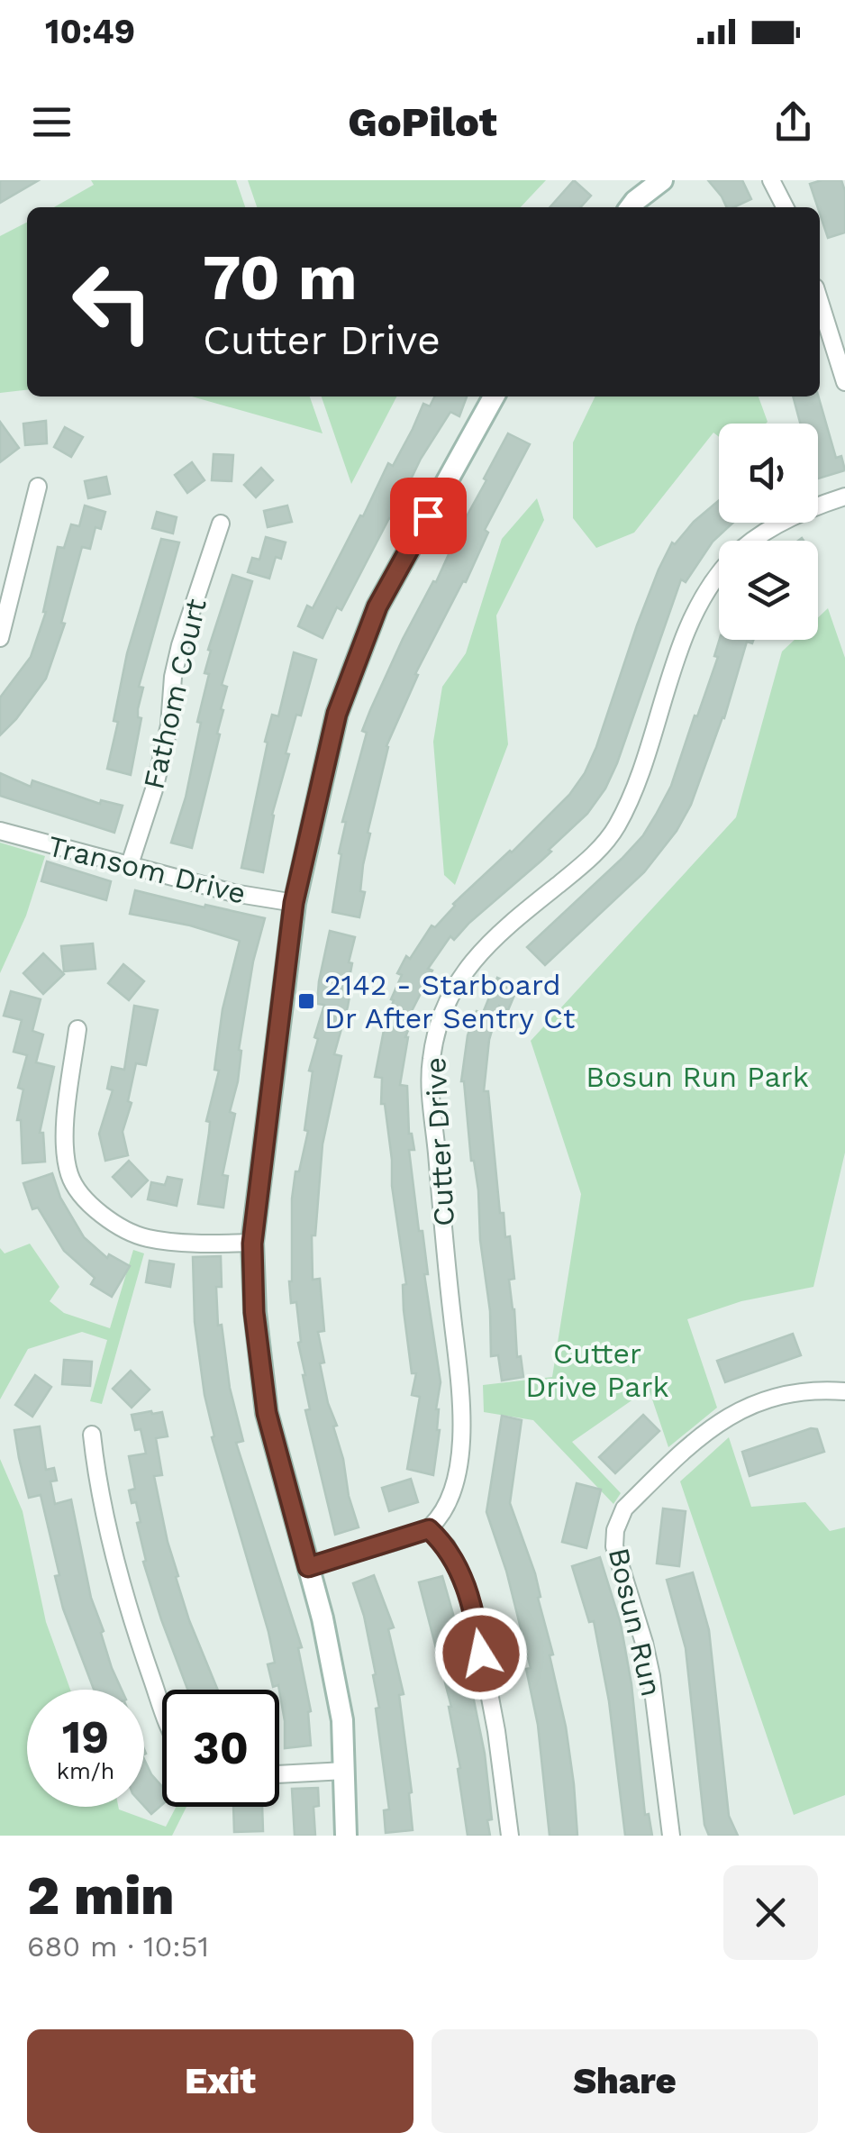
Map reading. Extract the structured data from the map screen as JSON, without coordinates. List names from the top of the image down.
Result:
{
  "streets": {
    "street": [
      "Fathom Court",
      "Transom Drive",
      "Cutter Drive",
      "Bosun Run"
    ]
  },
  "crossings": [
    ["Fathom Court", "Transom Drive"]
  ],
  "parks": ["Bosun Run Park", "Cutter Drive Park"],
  "places": {
    "transit": ["2142 - Starboard Dr After Sentry Ct"]
  },
  "page": {
    "status": "10:49",
    "header": "GoPilot",
    "turn": ["70 m", "Cutter Drive"],
    "speed": "19 km/h",
    "limit": "30",
    "heading": ["2 min", "680 m · 10:51"],
    "buttons": ["Exit", "Share"]
  }
}
